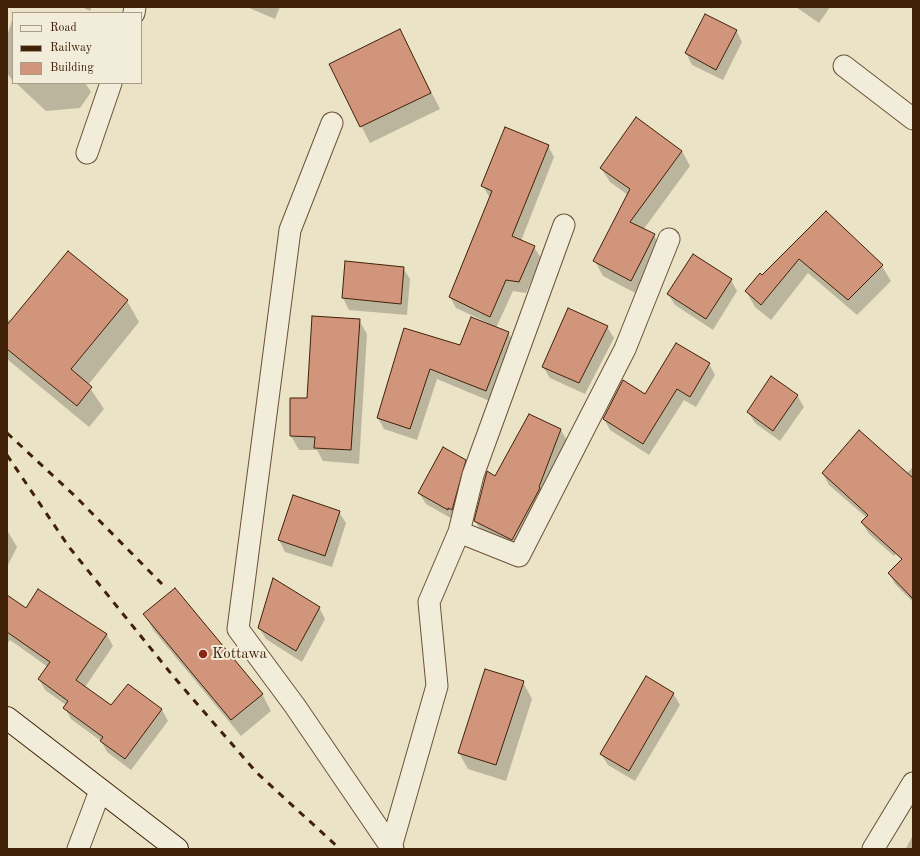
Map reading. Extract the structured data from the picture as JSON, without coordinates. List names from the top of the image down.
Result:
{
  "places": ["Kottawa"],
  "legend": ["Road", "Railway", "Building"]
}
